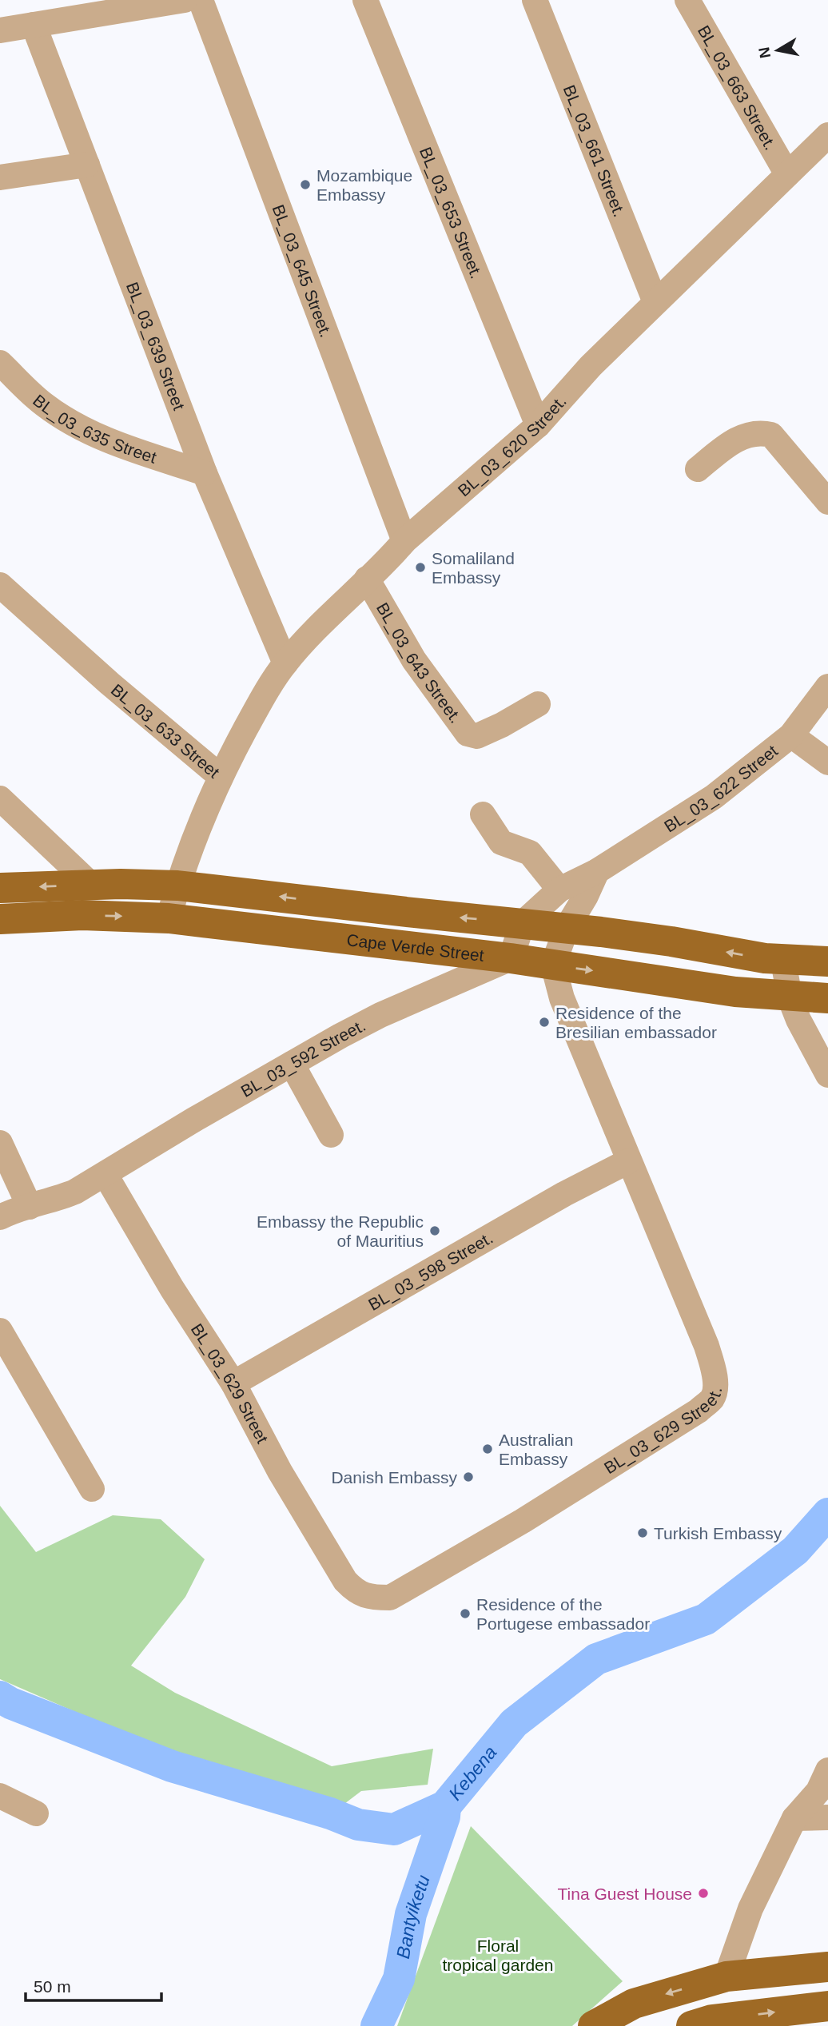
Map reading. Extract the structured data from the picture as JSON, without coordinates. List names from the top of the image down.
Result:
{
  "streets": {
    "main road": ["Cape Verde Street"],
    "street": [
      "BL_03_663 Street.",
      "BL_03_661 Street.",
      "BL_03_653 Street.",
      "BL_03_645 Street.",
      "BL_03_639 Street",
      "BL_03_635 Street",
      "BL_03_620 Street.",
      "BL_03_643 Street.",
      "BL_03_633 Street",
      "BL_03_622 Street",
      "BL_03_592 Street.",
      "BL_03_598 Street.",
      "BL_03_629 Street",
      "BL_03_629 Street."
    ]
  },
  "crossings": [
    ["BL_03_663 Street.", "BL_03_620 Street."],
    ["BL_03_661 Street.", "BL_03_620 Street."],
    ["BL_03_653 Street.", "BL_03_620 Street."],
    ["BL_03_645 Street.", "BL_03_620 Street."],
    ["BL_03_639 Street", "BL_03_635 Street"],
    ["BL_03_639 Street", "BL_03_620 Street."],
    ["BL_03_620 Street.", "BL_03_643 Street."],
    ["BL_03_620 Street.", "BL_03_633 Street"],
    ["BL_03_633 Street", "Cape Verde Street"],
    ["BL_03_622 Street", "Cape Verde Street"],
    ["Cape Verde Street", "BL_03_592 Street."],
    ["Cape Verde Street", "BL_03_629 Street."],
    ["BL_03_592 Street.", "BL_03_629 Street"],
    ["BL_03_598 Street.", "BL_03_629 Street"],
    ["BL_03_598 Street.", "BL_03_629 Street."],
    ["BL_03_629 Street", "BL_03_629 Street."]
  ],
  "water": ["Kebena", "Bantyiketu"],
  "parks": ["Floral tropical garden"],
  "places": [
    "Mozambique Embassy",
    "Somaliland Embassy",
    "Residence of the Bresilian embassador",
    "Embassy the Republic of Mauritius",
    "Australian Embassy",
    "Danish Embassy",
    "Turkish Embassy",
    "Residence of the Portugese embassador",
    "Tina Guest House"
  ],
  "scale_bar": "50 m",
  "north": "left"
}
